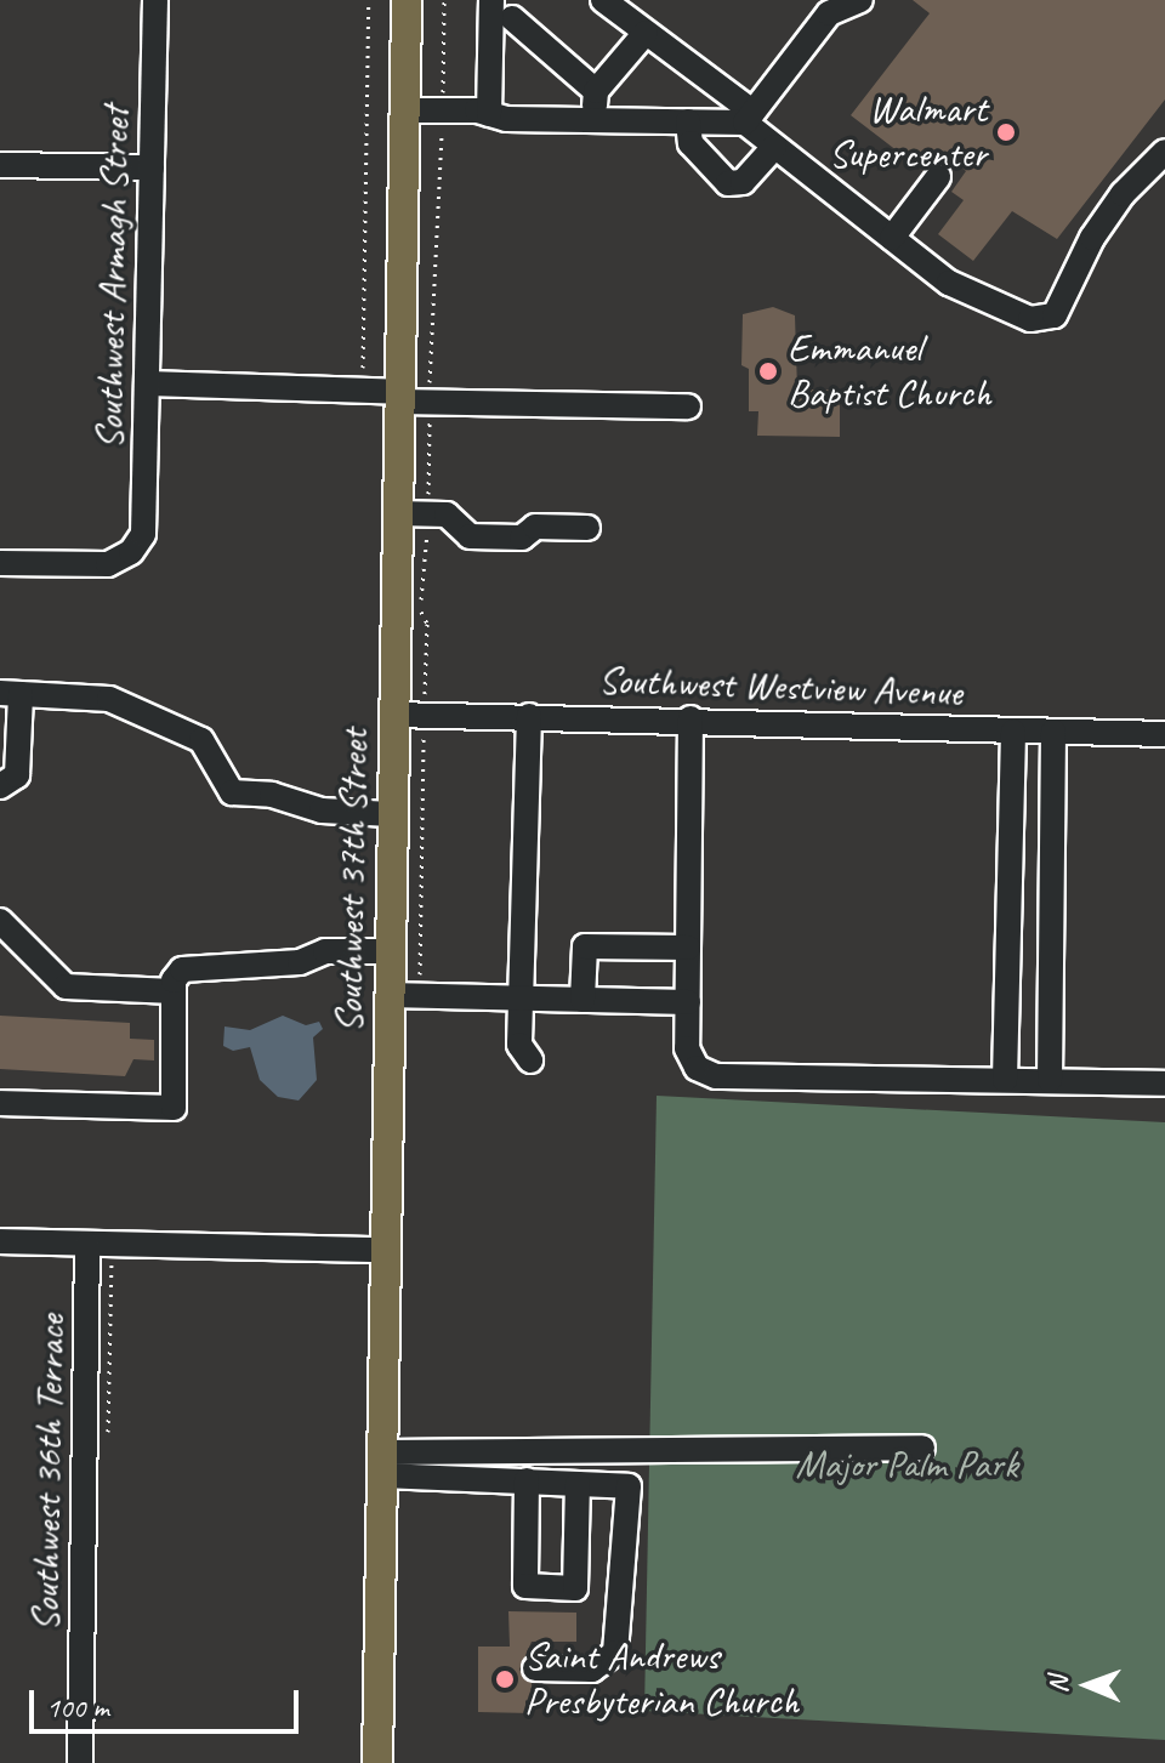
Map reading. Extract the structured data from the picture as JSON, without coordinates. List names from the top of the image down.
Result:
{
  "streets": {
    "main road": ["Southwest 37th Street"],
    "street": ["Southwest Armagh Street", "Southwest Westview Avenue", "Southwest 36th Terrace"]
  },
  "crossings": [
    ["Southwest Westview Avenue", "Southwest 37th Street"]
  ],
  "parks": ["Major Palm Park"],
  "places": ["Walmart Supercenter", "Emmanuel Baptist Church", "Saint Andrews Presbyterian Church"],
  "scale_bar": "100 m",
  "north": "left"
}
